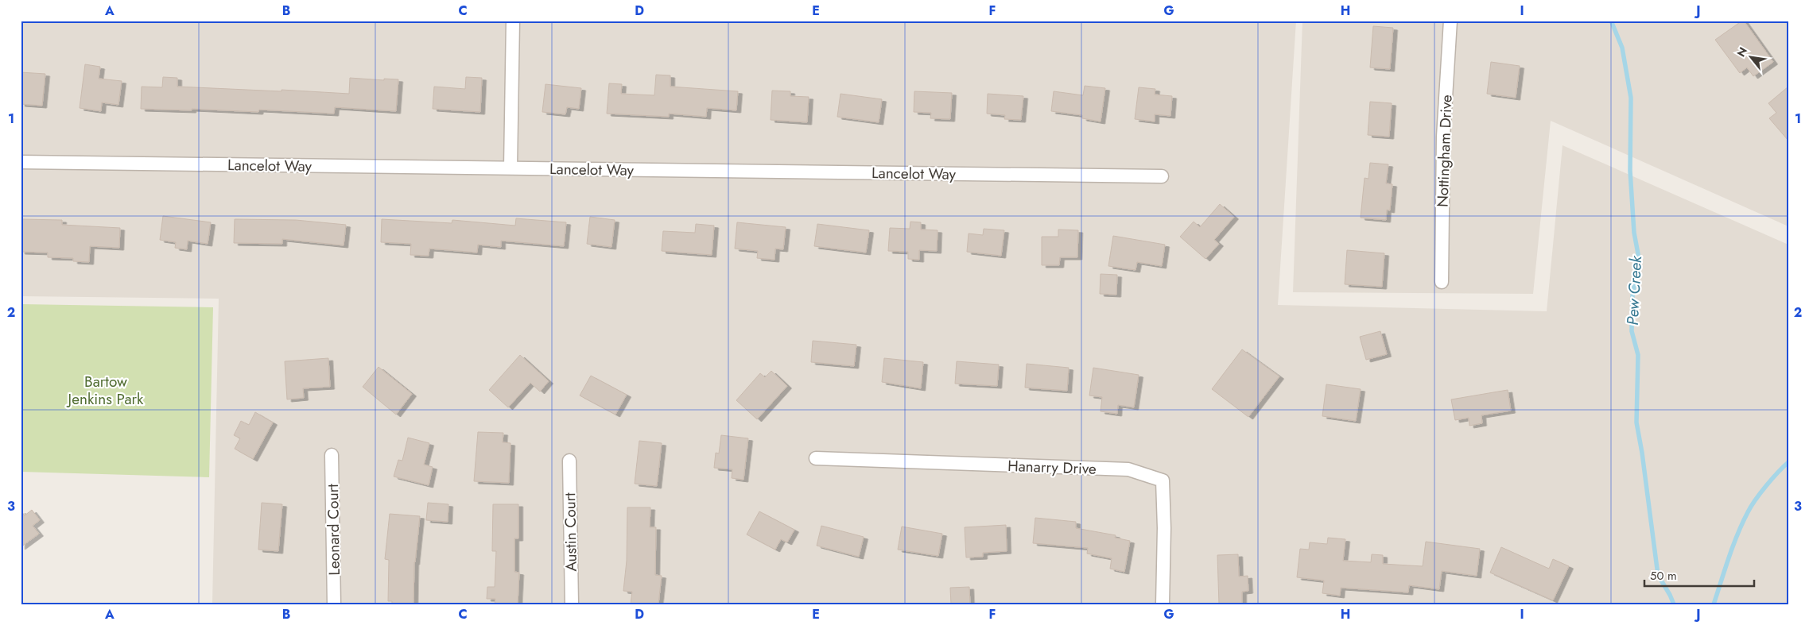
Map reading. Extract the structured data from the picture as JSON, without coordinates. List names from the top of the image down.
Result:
{
  "streets": {
    "street": [
      "Nottingham Drive",
      "Lancelot Way",
      "Hanarry Drive",
      "Leonard Court",
      "Austin Court"
    ]
  },
  "water": ["Pew Creek"],
  "parks": ["Bartow Jenkins Park"],
  "scale_bar": "50 m",
  "north": "top left",
  "grid": {
    "columns": [
      "A",
      "B",
      "C",
      "D",
      "E",
      "F",
      "G",
      "H",
      "I",
      "J"
    ],
    "rows": ["1", "2", "3"]
  }
}
